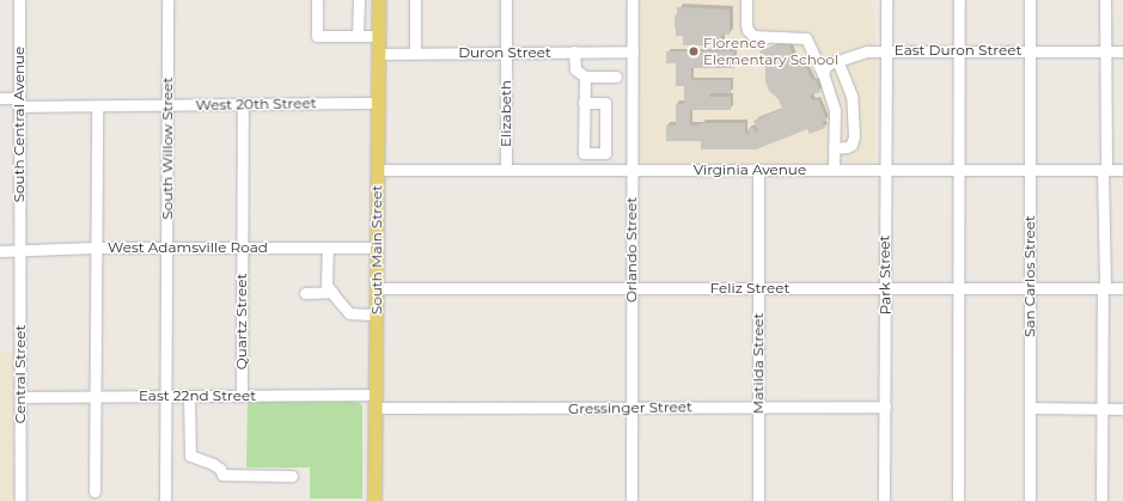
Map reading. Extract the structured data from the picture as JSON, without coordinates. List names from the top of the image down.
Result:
{
  "streets": {
    "main road": ["South Main Street"],
    "street": [
      "East Duron Street",
      "Duron Street",
      "West 20th Street",
      "Elizabeth",
      "South Central Avenue",
      "South Willow Street",
      "Virginia Avenue",
      "West Adamsville Road",
      "Orlando Street",
      "Park Street",
      "San Carlos Street",
      "Feliz Street",
      "Quartz Street",
      "Matilda Street",
      "Central Street",
      "East 22nd Street",
      "Gressinger Street"
    ]
  },
  "crossings": [
    ["East Duron Street", "Park Street"],
    ["East Duron Street", "San Carlos Street"],
    ["Duron Street", "Elizabeth"],
    ["Duron Street", "South Main Street"],
    ["Duron Street", "Orlando Street"],
    ["West 20th Street", "South Central Avenue"],
    ["West 20th Street", "South Willow Street"],
    ["West 20th Street", "South Main Street"],
    ["West 20th Street", "Quartz Street"],
    ["Elizabeth", "Virginia Avenue"],
    ["South Central Avenue", "West Adamsville Road"],
    ["South Central Avenue", "Central Street"],
    ["South Willow Street", "West Adamsville Road"],
    ["South Willow Street", "East 22nd Street"],
    ["Virginia Avenue", "South Main Street"],
    ["Virginia Avenue", "Orlando Street"],
    ["Virginia Avenue", "Park Street"],
    ["Virginia Avenue", "San Carlos Street"],
    ["Virginia Avenue", "Matilda Street"],
    ["West Adamsville Road", "South Main Street"],
    ["West Adamsville Road", "Quartz Street"],
    ["West Adamsville Road", "Central Street"],
    ["South Main Street", "Feliz Street"],
    ["South Main Street", "East 22nd Street"],
    ["South Main Street", "Gressinger Street"],
    ["Orlando Street", "Feliz Street"],
    ["Orlando Street", "Gressinger Street"],
    ["Park Street", "Feliz Street"],
    ["Park Street", "Gressinger Street"],
    ["San Carlos Street", "Feliz Street"],
    ["Feliz Street", "Matilda Street"],
    ["Quartz Street", "East 22nd Street"],
    ["Matilda Street", "Gressinger Street"],
    ["Central Street", "East 22nd Street"],
    ["East 22nd Street", "Gressinger Street"]
  ],
  "places": ["Florence Elementary School"]
}
